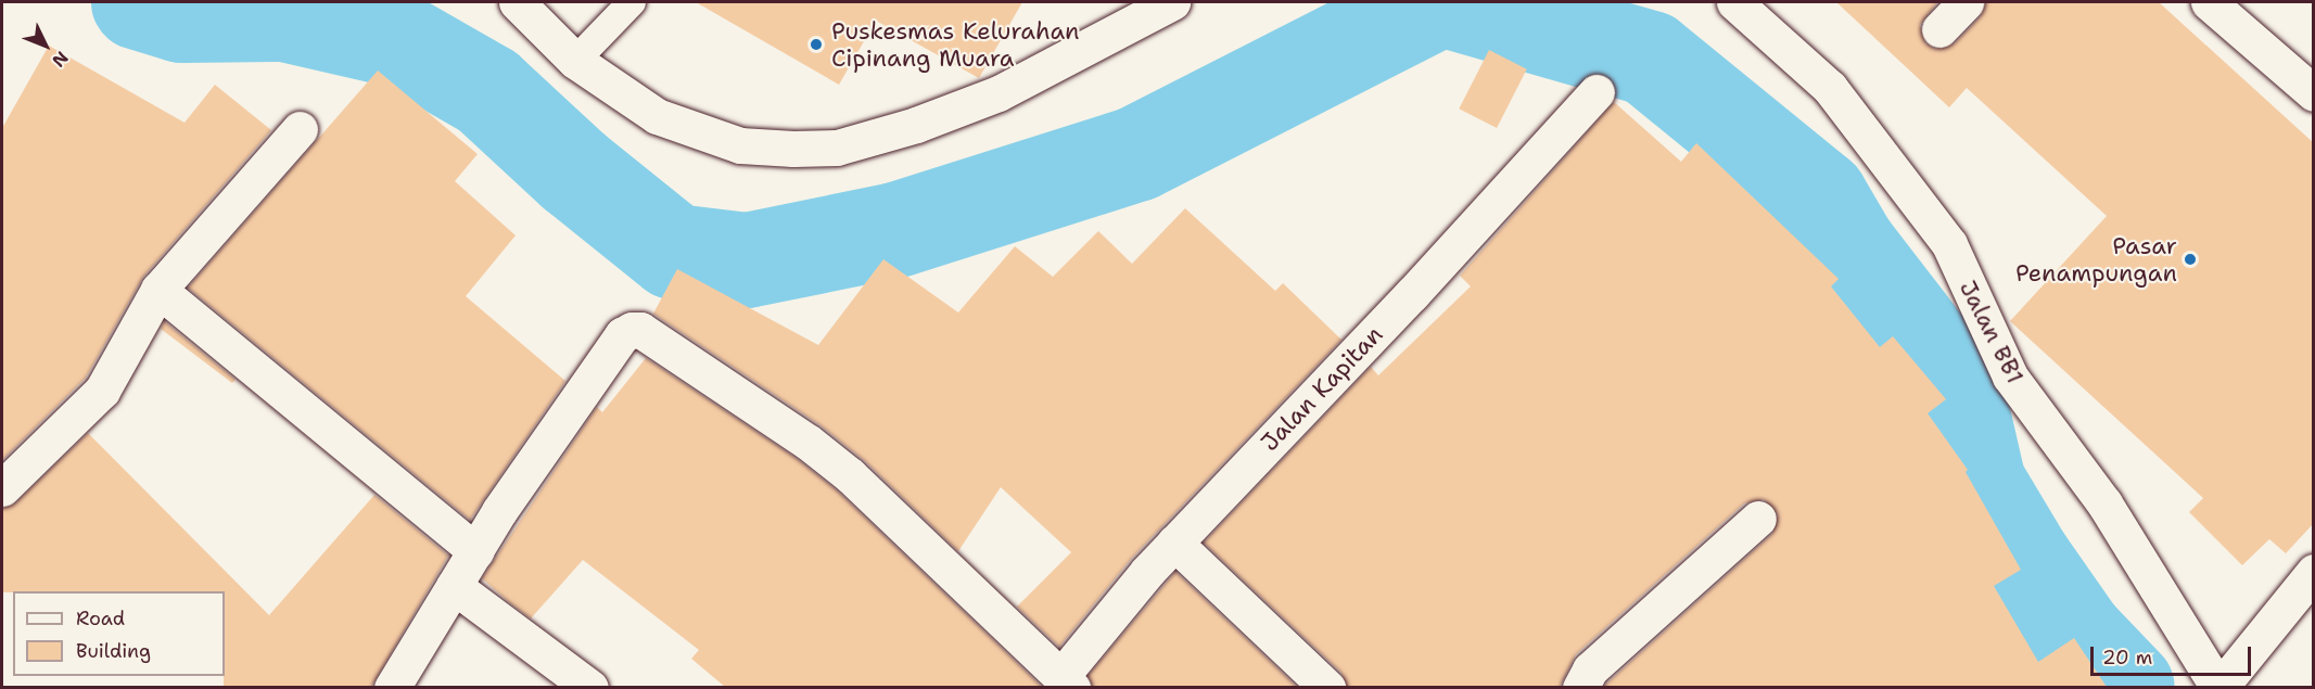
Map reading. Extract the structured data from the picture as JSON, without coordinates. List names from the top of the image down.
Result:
{
  "streets": {
    "street": ["Jalan BB1", "Jalan Kapitan"]
  },
  "places": ["Puskesmas Kelurahan Cipinang Muara", "Pasar Penampungan"],
  "legend": ["Road", "Building"],
  "scale_bar": "20 m",
  "north": "bottom right"
}
